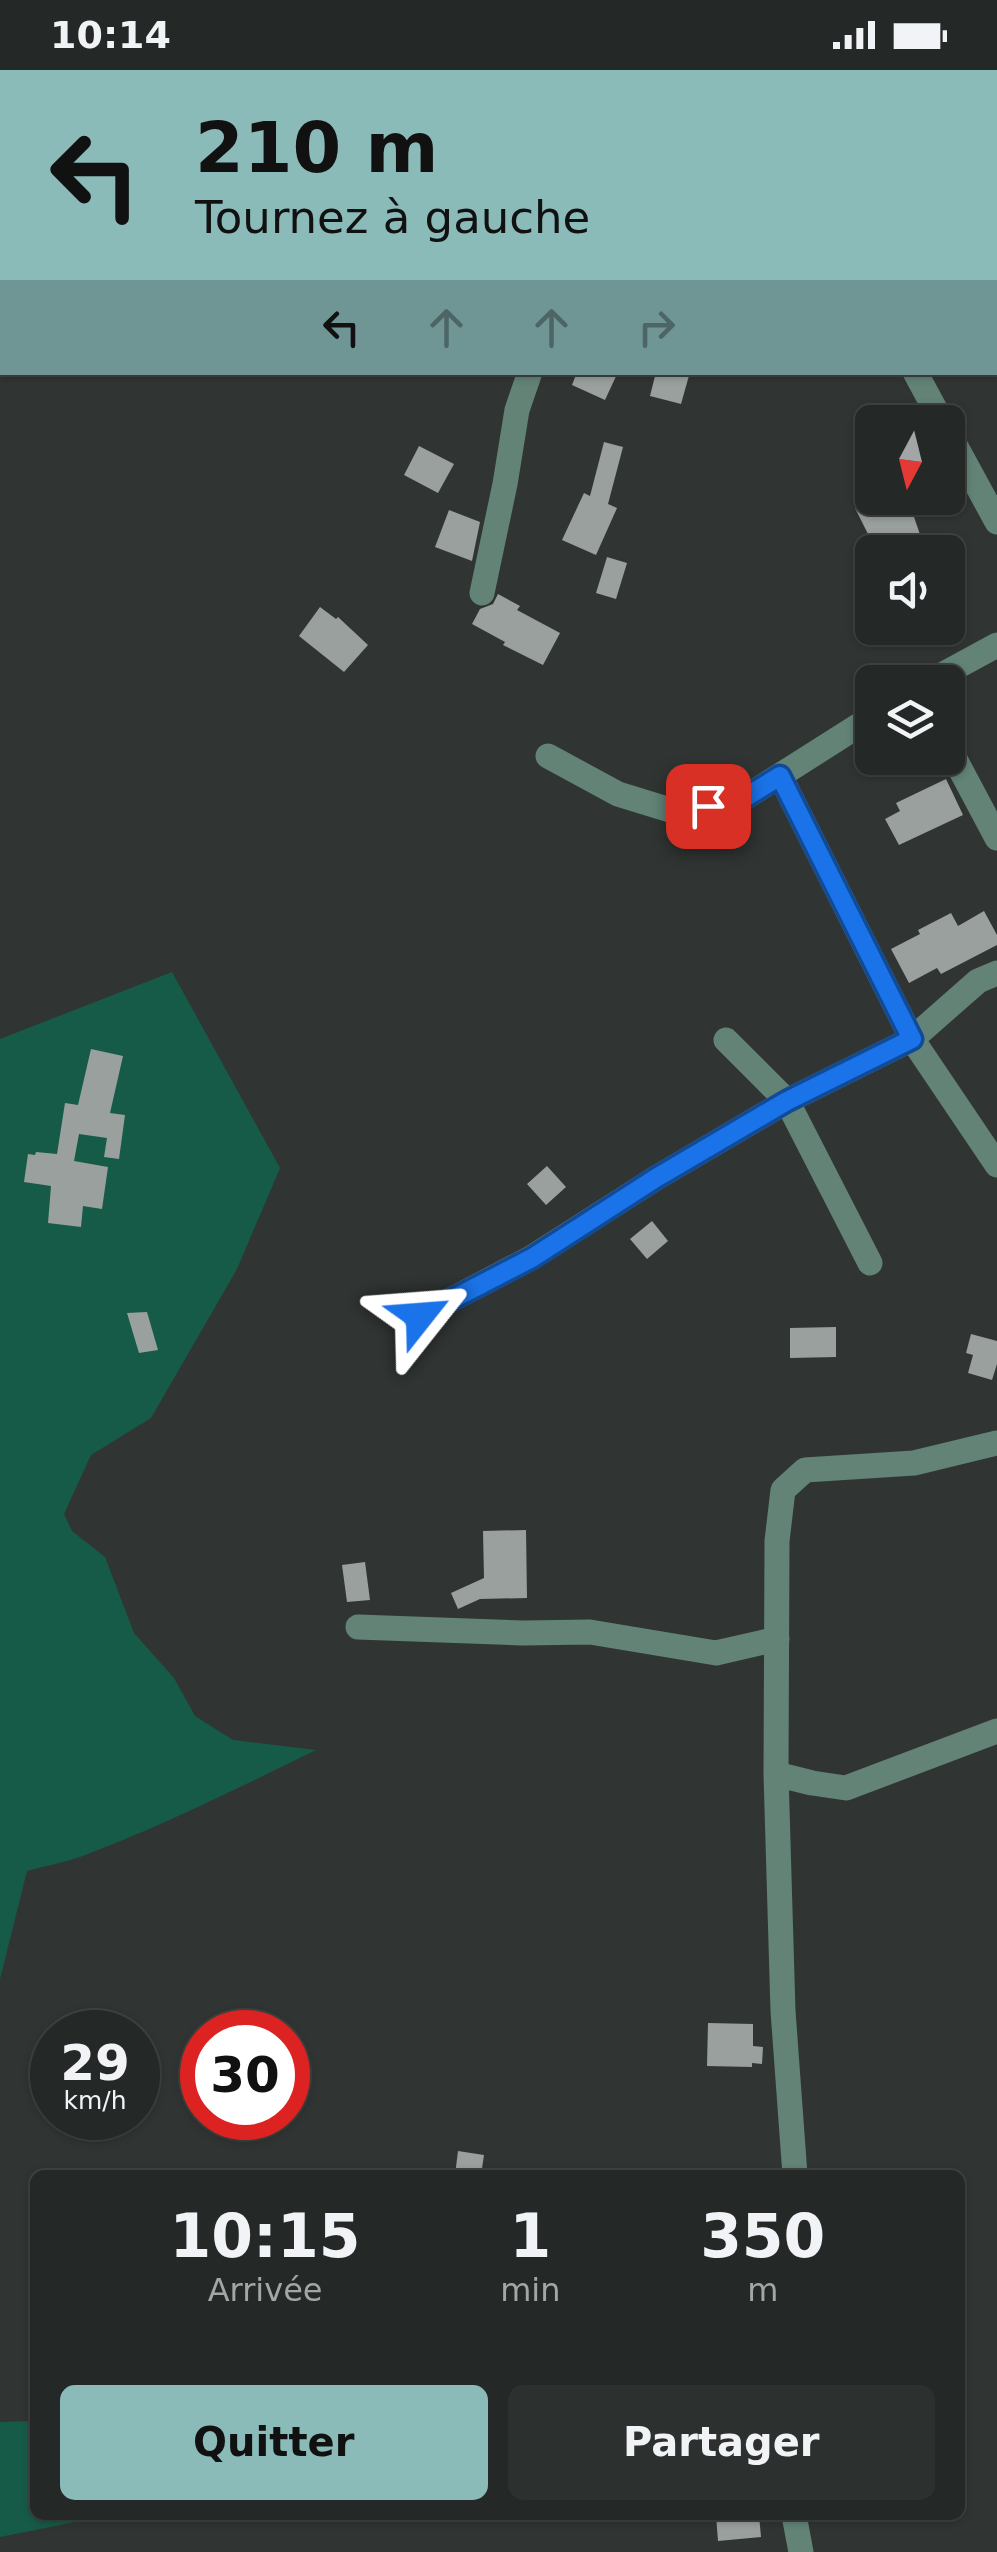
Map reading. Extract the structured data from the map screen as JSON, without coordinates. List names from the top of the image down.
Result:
{
  "north": "bottom",
  "page": {
    "status": "10:14",
    "turn": ["210 m", "Tournez à gauche"],
    "speed": "29 km/h",
    "limit": "30",
    "eta": [
      "10:15",
      "Arrivée",
      "1",
      "min",
      "350",
      "m"
    ],
    "buttons": ["Quitter", "Partager"]
  }
}
